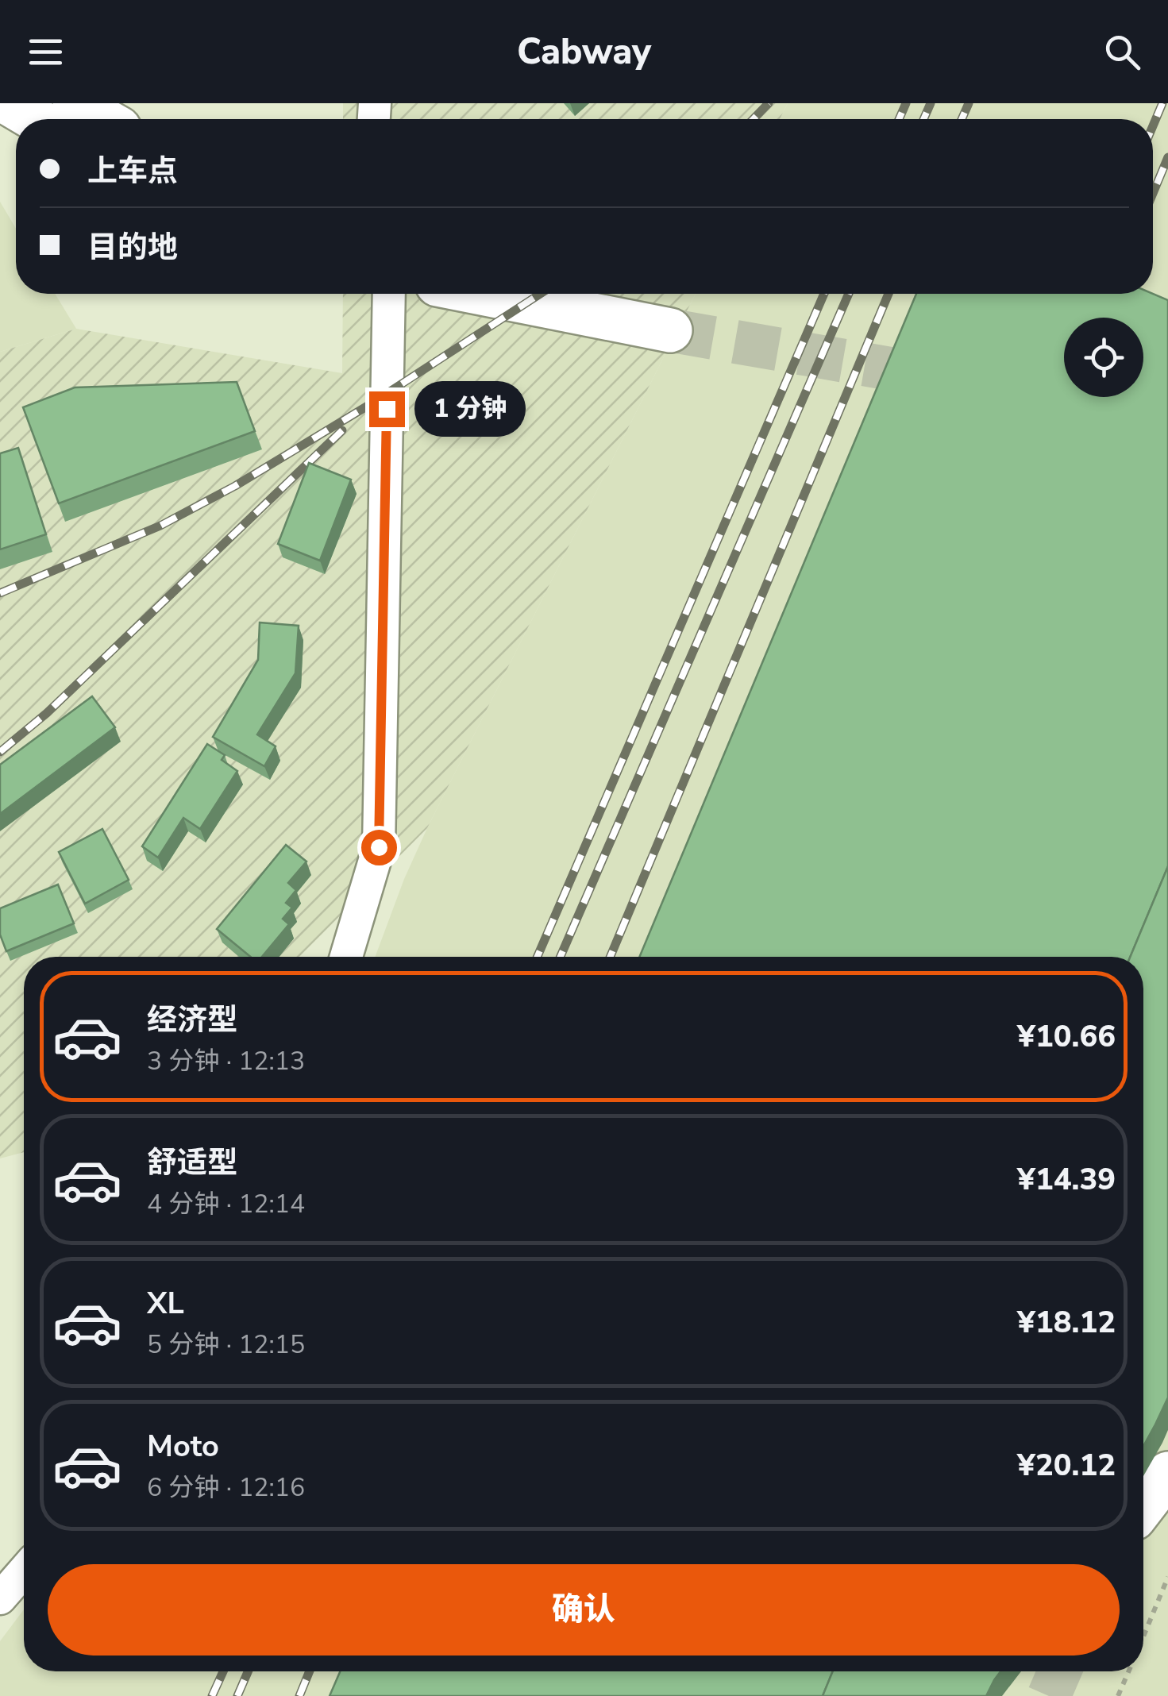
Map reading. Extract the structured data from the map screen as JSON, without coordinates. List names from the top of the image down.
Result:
{
  "page": {
    "header": "Cabway",
    "banner": ["上车点", "目的地"],
    "bubble": "1 分钟",
    "list": [
      {
        "name": "经济型",
        "note": "3 分钟 · 12:13",
        "value": "¥10.66"
      },
      {
        "name": "舒适型",
        "note": "4 分钟 · 12:14",
        "value": "¥14.39"
      },
      {
        "name": "XL",
        "note": "5 分钟 · 12:15",
        "value": "¥18.12"
      },
      {
        "name": "Moto",
        "note": "6 分钟 · 12:16",
        "value": "¥20.12"
      }
    ],
    "buttons": "确认"
  }
}
